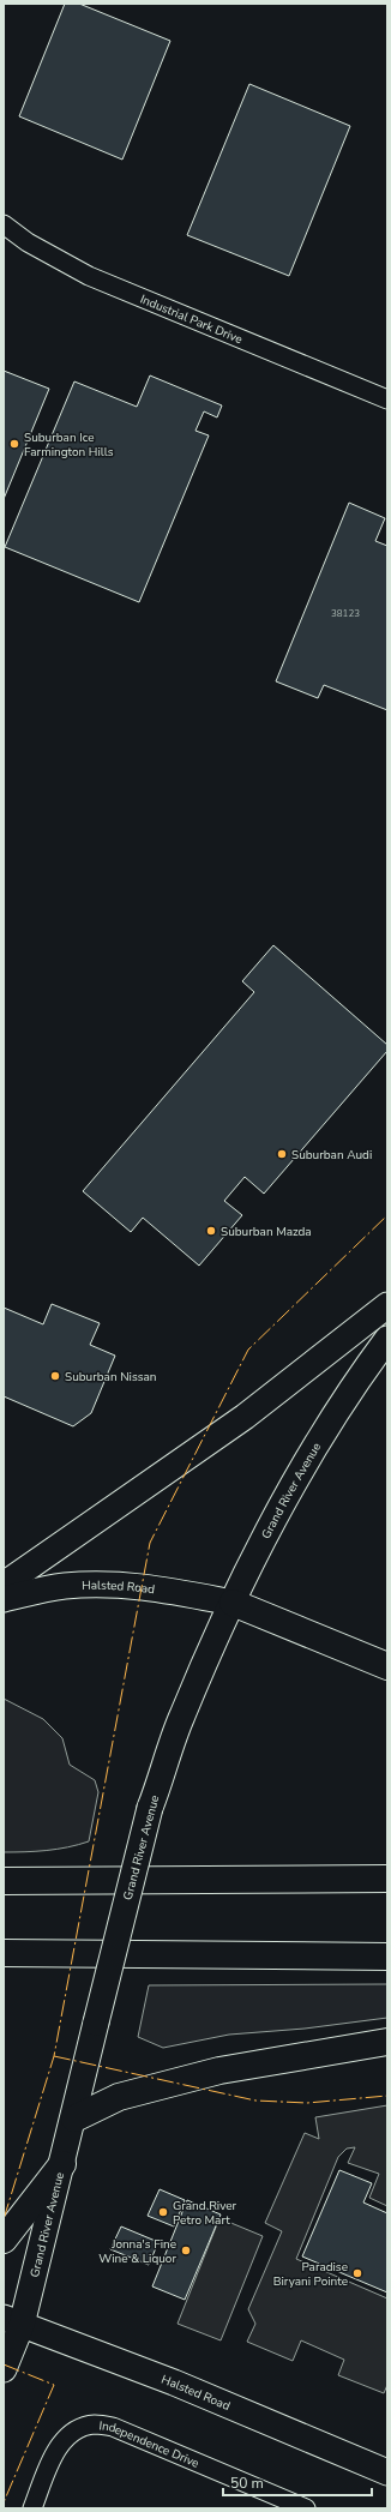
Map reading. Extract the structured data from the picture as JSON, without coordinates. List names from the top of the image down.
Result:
{
  "streets": {
    "main road": ["Grand River Avenue", "Halsted Road"],
    "street": ["Industrial Park Drive", "Independence Drive"]
  },
  "crossings": [
    ["Grand River Avenue", "Halsted Road"]
  ],
  "places": [
    "Suburban Ice Farmington Hills",
    "Suburban Audi",
    "Suburban Mazda",
    "Suburban Nissan",
    "Grand River Petro Mart",
    "Jonna's Fine Wine & Liquor",
    "Paradise Biryani Pointe"
  ],
  "house_numbers": ["38123"],
  "scale_bar": "50 m"
}
